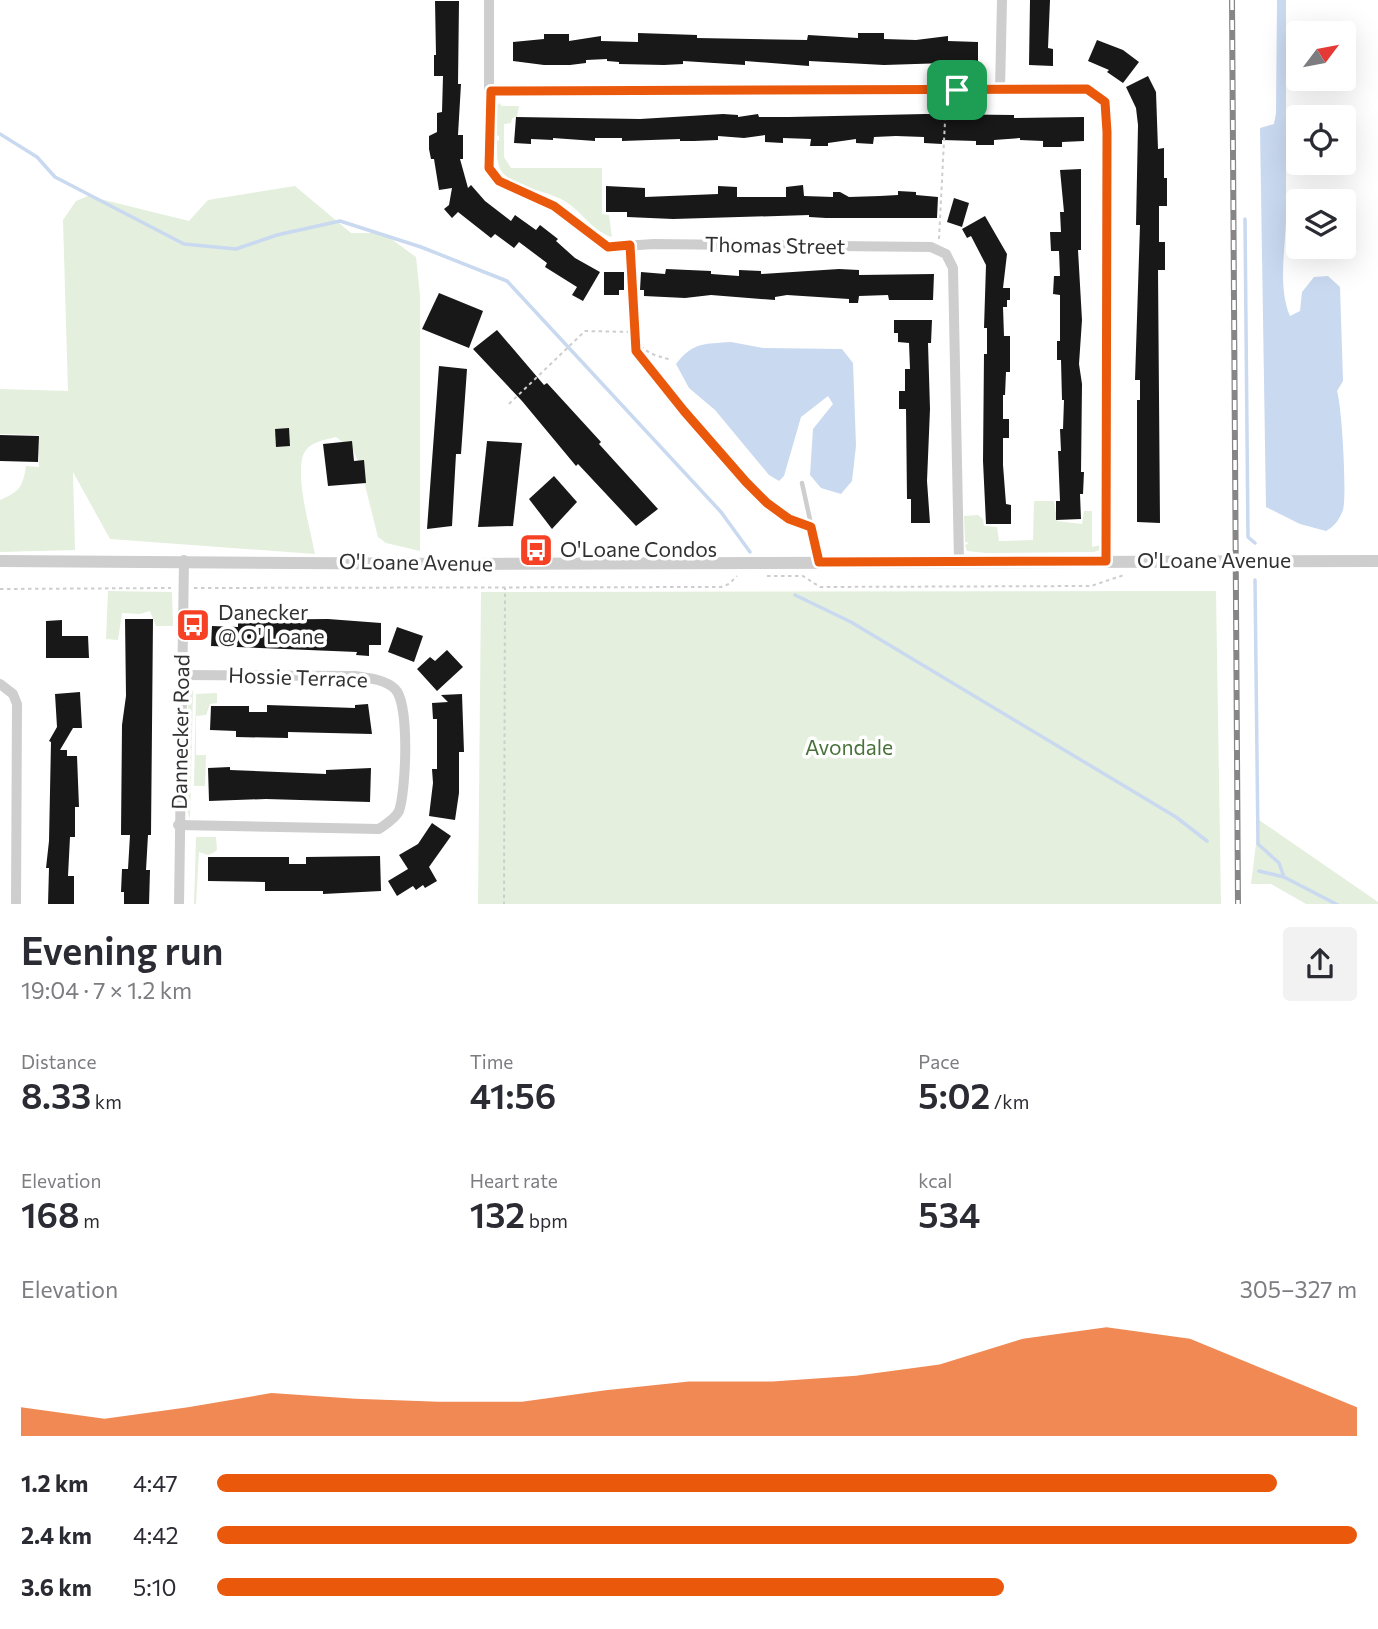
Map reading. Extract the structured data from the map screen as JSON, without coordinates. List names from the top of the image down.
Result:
{
  "streets": {
    "street": [
      "Thomas Street",
      "O'Loane Avenue",
      "Hossie Terrace",
      "Dannecker Road"
    ]
  },
  "crossings": [
    ["O'Loane Avenue", "Dannecker Road"],
    ["Hossie Terrace", "Dannecker Road"]
  ],
  "parks": ["Avondale"],
  "places": {
    "bus stop": ["O'Loane Condos", "Danecker @ O' Loane"]
  },
  "north": "top right",
  "page": {
    "heading": ["Evening run", "19:04 · 7 × 1.2 km"],
    "stats": [
      ["Distance", "8.33 km"],
      ["Time", "41:56"],
      ["Pace", "5:02 /km"],
      ["Elevation", "168 m"],
      ["Heart rate", "132 bpm"],
      ["kcal", "534"]
    ],
    "chart": ["Elevation", "305–327 m"],
    "list": [
      {
        "name": "1.2 km",
        "note": "4:47"
      },
      {
        "name": "2.4 km",
        "note": "4:42"
      },
      {
        "name": "3.6 km",
        "note": "5:10"
      }
    ]
  }
}
